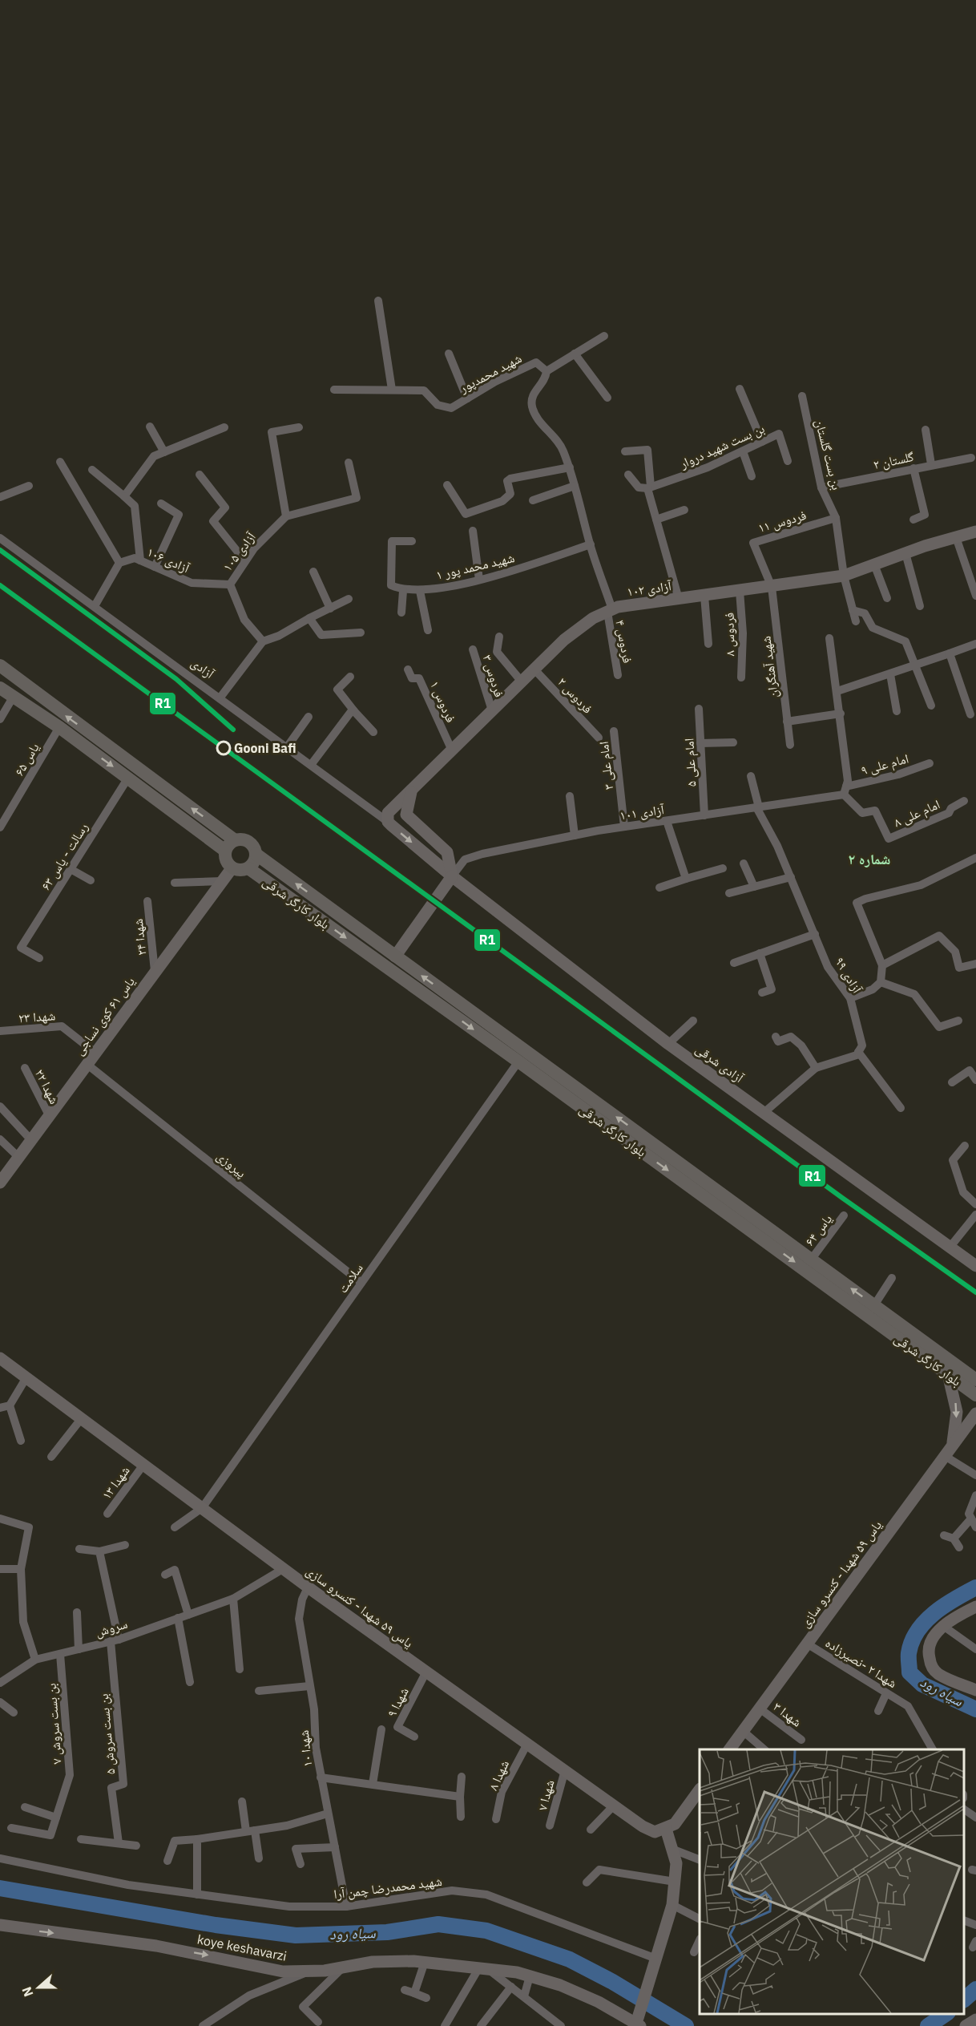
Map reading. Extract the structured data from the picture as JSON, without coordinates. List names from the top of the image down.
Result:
{
  "streets": {
    "main road": ["بلوار کارگر شرقی"],
    "street": [
      "شهید محمدپور",
      "بن بست شهید دروار",
      "بن بست گلستان",
      "گلستان ۲",
      "فردوس ۱۱",
      "آزادی ۱۰۵",
      "آزادی ۱۰۶",
      "شهید محمد پور ۱",
      "آزادی ۱۰۲",
      "فردوس ۸",
      "فردوس ۴",
      "شهید آهنگران",
      "آزادی",
      "فردوس ۳",
      "فردوس ۲",
      "فردوس ۱",
      "یاس ۶۵",
      "امام علی ۵",
      "امام علی ۹",
      "امام علی ۳",
      "آزادی ۱۰۱",
      "امام علی ۸",
      "رسالت - یاس ۶۳",
      "شهدا ۲۴",
      "آزادی ٩٩",
      "یاس ۶۱ کوی نساجی",
      "شهدا ۲۳",
      "آزادی شرقی",
      "شهدا ۲۲",
      "پیروزی",
      "یاس ۶۴",
      "سلامت",
      "شهدا ۱۳",
      "یاس ۵۹ شهدا - کنسرو سازی",
      "سروش",
      "شهدا ۲ -نصیرزاده",
      "شهدا ۹",
      "شهدا ۳",
      "بن بست سروش ۷",
      "بن بست سروش ۵",
      "شهدا ۱۰",
      "شهدا ۸",
      "شهدا ۷",
      "شهید محمدرضا چمن آرا",
      "koye keshavarzi"
    ]
  },
  "crossings": [
    ["بن بست گلستان", "گلستان ۲"],
    ["بن بست گلستان", "فردوس ۱۱"],
    ["بن بست گلستان", "آزادی ۱۰۲"],
    ["فردوس ۱۱", "آزادی ۱۰۲"],
    ["فردوس ۱۱", "شهید آهنگران"],
    ["آزادی ۱۰۵", "آزادی ۱۰۶"],
    ["آزادی ۱۰۲", "فردوس ۸"],
    ["آزادی ۱۰۲", "فردوس ۴"],
    ["آزادی ۱۰۲", "شهید آهنگران"],
    ["آزادی ۱۰۲", "فردوس ۳"],
    ["آزادی ۱۰۲", "فردوس ۲"],
    ["آزادی ۱۰۲", "فردوس ۱"],
    ["آزادی", "آزادی ۱۰۱"],
    ["آزادی", "آزادی شرقی"],
    ["امام علی ۵", "آزادی ۱۰۱"],
    ["امام علی ۹", "آزادی ۱۰۱"],
    ["امام علی ۹", "امام علی ۸"],
    ["امام علی ۳", "آزادی ۱۰۱"],
    ["آزادی ۱۰۱", "امام علی ۸"],
    ["آزادی ۱۰۱", "آزادی ٩٩"],
    ["آزادی ۱۰۱", "آزادی شرقی"],
    ["بلوار کارگر شرقی", "یاس ۶۱ کوی نساجی"],
    ["بلوار کارگر شرقی", "یاس ۶۴"],
    ["بلوار کارگر شرقی", "سلامت"],
    ["شهدا ۲۴", "یاس ۶۱ کوی نساجی"],
    ["یاس ۶۱ کوی نساجی", "شهدا ۲۳"],
    ["یاس ۶۱ کوی نساجی", "شهدا ۲۲"],
    ["یاس ۶۱ کوی نساجی", "پیروزی"],
    ["پیروزی", "سلامت"],
    ["سلامت", "یاس ۵۹ شهدا - کنسرو سازی"],
    ["شهدا ۱۳", "یاس ۵۹ شهدا - کنسرو سازی"],
    ["یاس ۵۹ شهدا - کنسرو سازی", "سروش"],
    ["یاس ۵۹ شهدا - کنسرو سازی", "شهدا ۲ -نصیرزاده"],
    ["یاس ۵۹ شهدا - کنسرو سازی", "شهدا ۹"],
    ["یاس ۵۹ شهدا - کنسرو سازی", "شهدا ۳"],
    ["یاس ۵۹ شهدا - کنسرو سازی", "شهدا ۱۰"],
    ["یاس ۵۹ شهدا - کنسرو سازی", "شهدا ۸"],
    ["یاس ۵۹ شهدا - کنسرو سازی", "شهدا ۷"],
    ["سروش", "بن بست سروش ۷"],
    ["سروش", "بن بست سروش ۵"],
    ["شهدا ۱۰", "شهید محمدرضا چمن آرا"]
  ],
  "one_way": ["koye keshavarzi"],
  "districts": ["شماره ۲"],
  "water": ["سیاه رود"],
  "places": ["Gooni Bafi"],
  "lines": ["transit line R1"],
  "north": "left"
}
